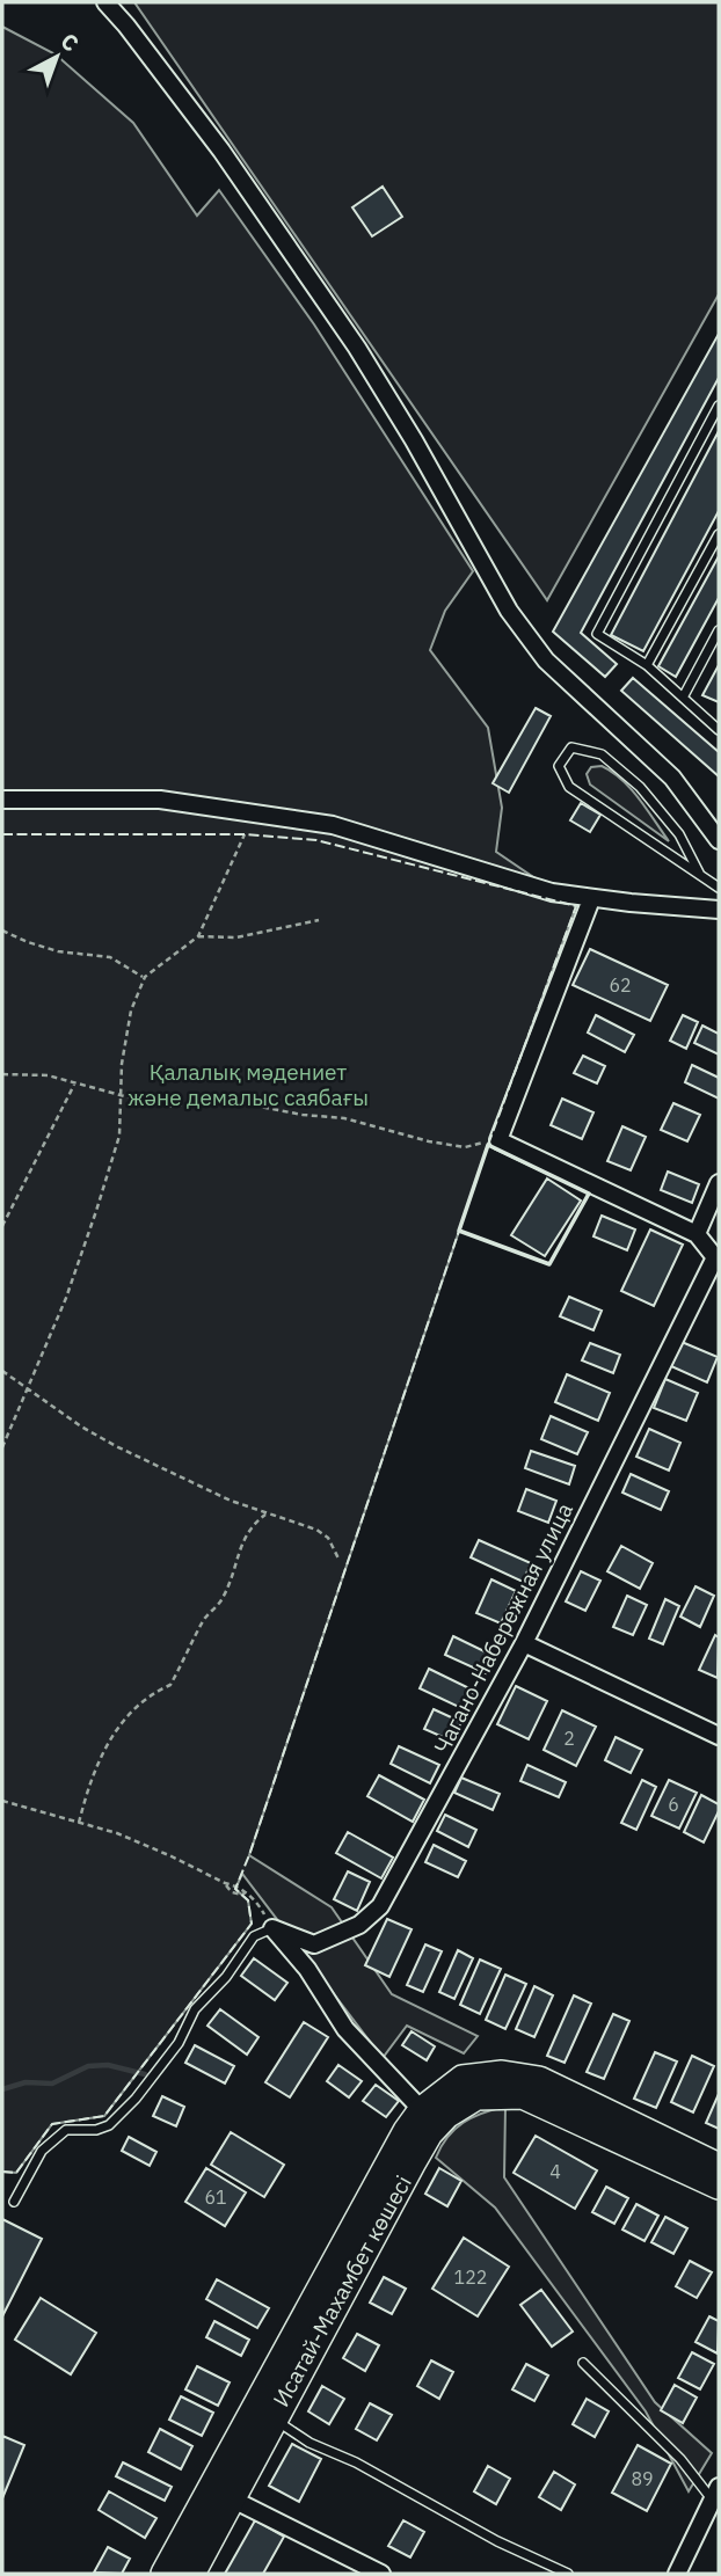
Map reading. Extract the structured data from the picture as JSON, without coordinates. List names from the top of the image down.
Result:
{
  "streets": {
    "main road": ["Исатай-Махамбет көшесі"],
    "street": ["Чагано-Набережная улица"]
  },
  "parks": ["Қалалық мәдениет және демалыс саябағы"],
  "house_numbers": [
    "62",
    "2",
    "6",
    "4",
    "61",
    "122",
    "89"
  ],
  "north": "top right"
}
